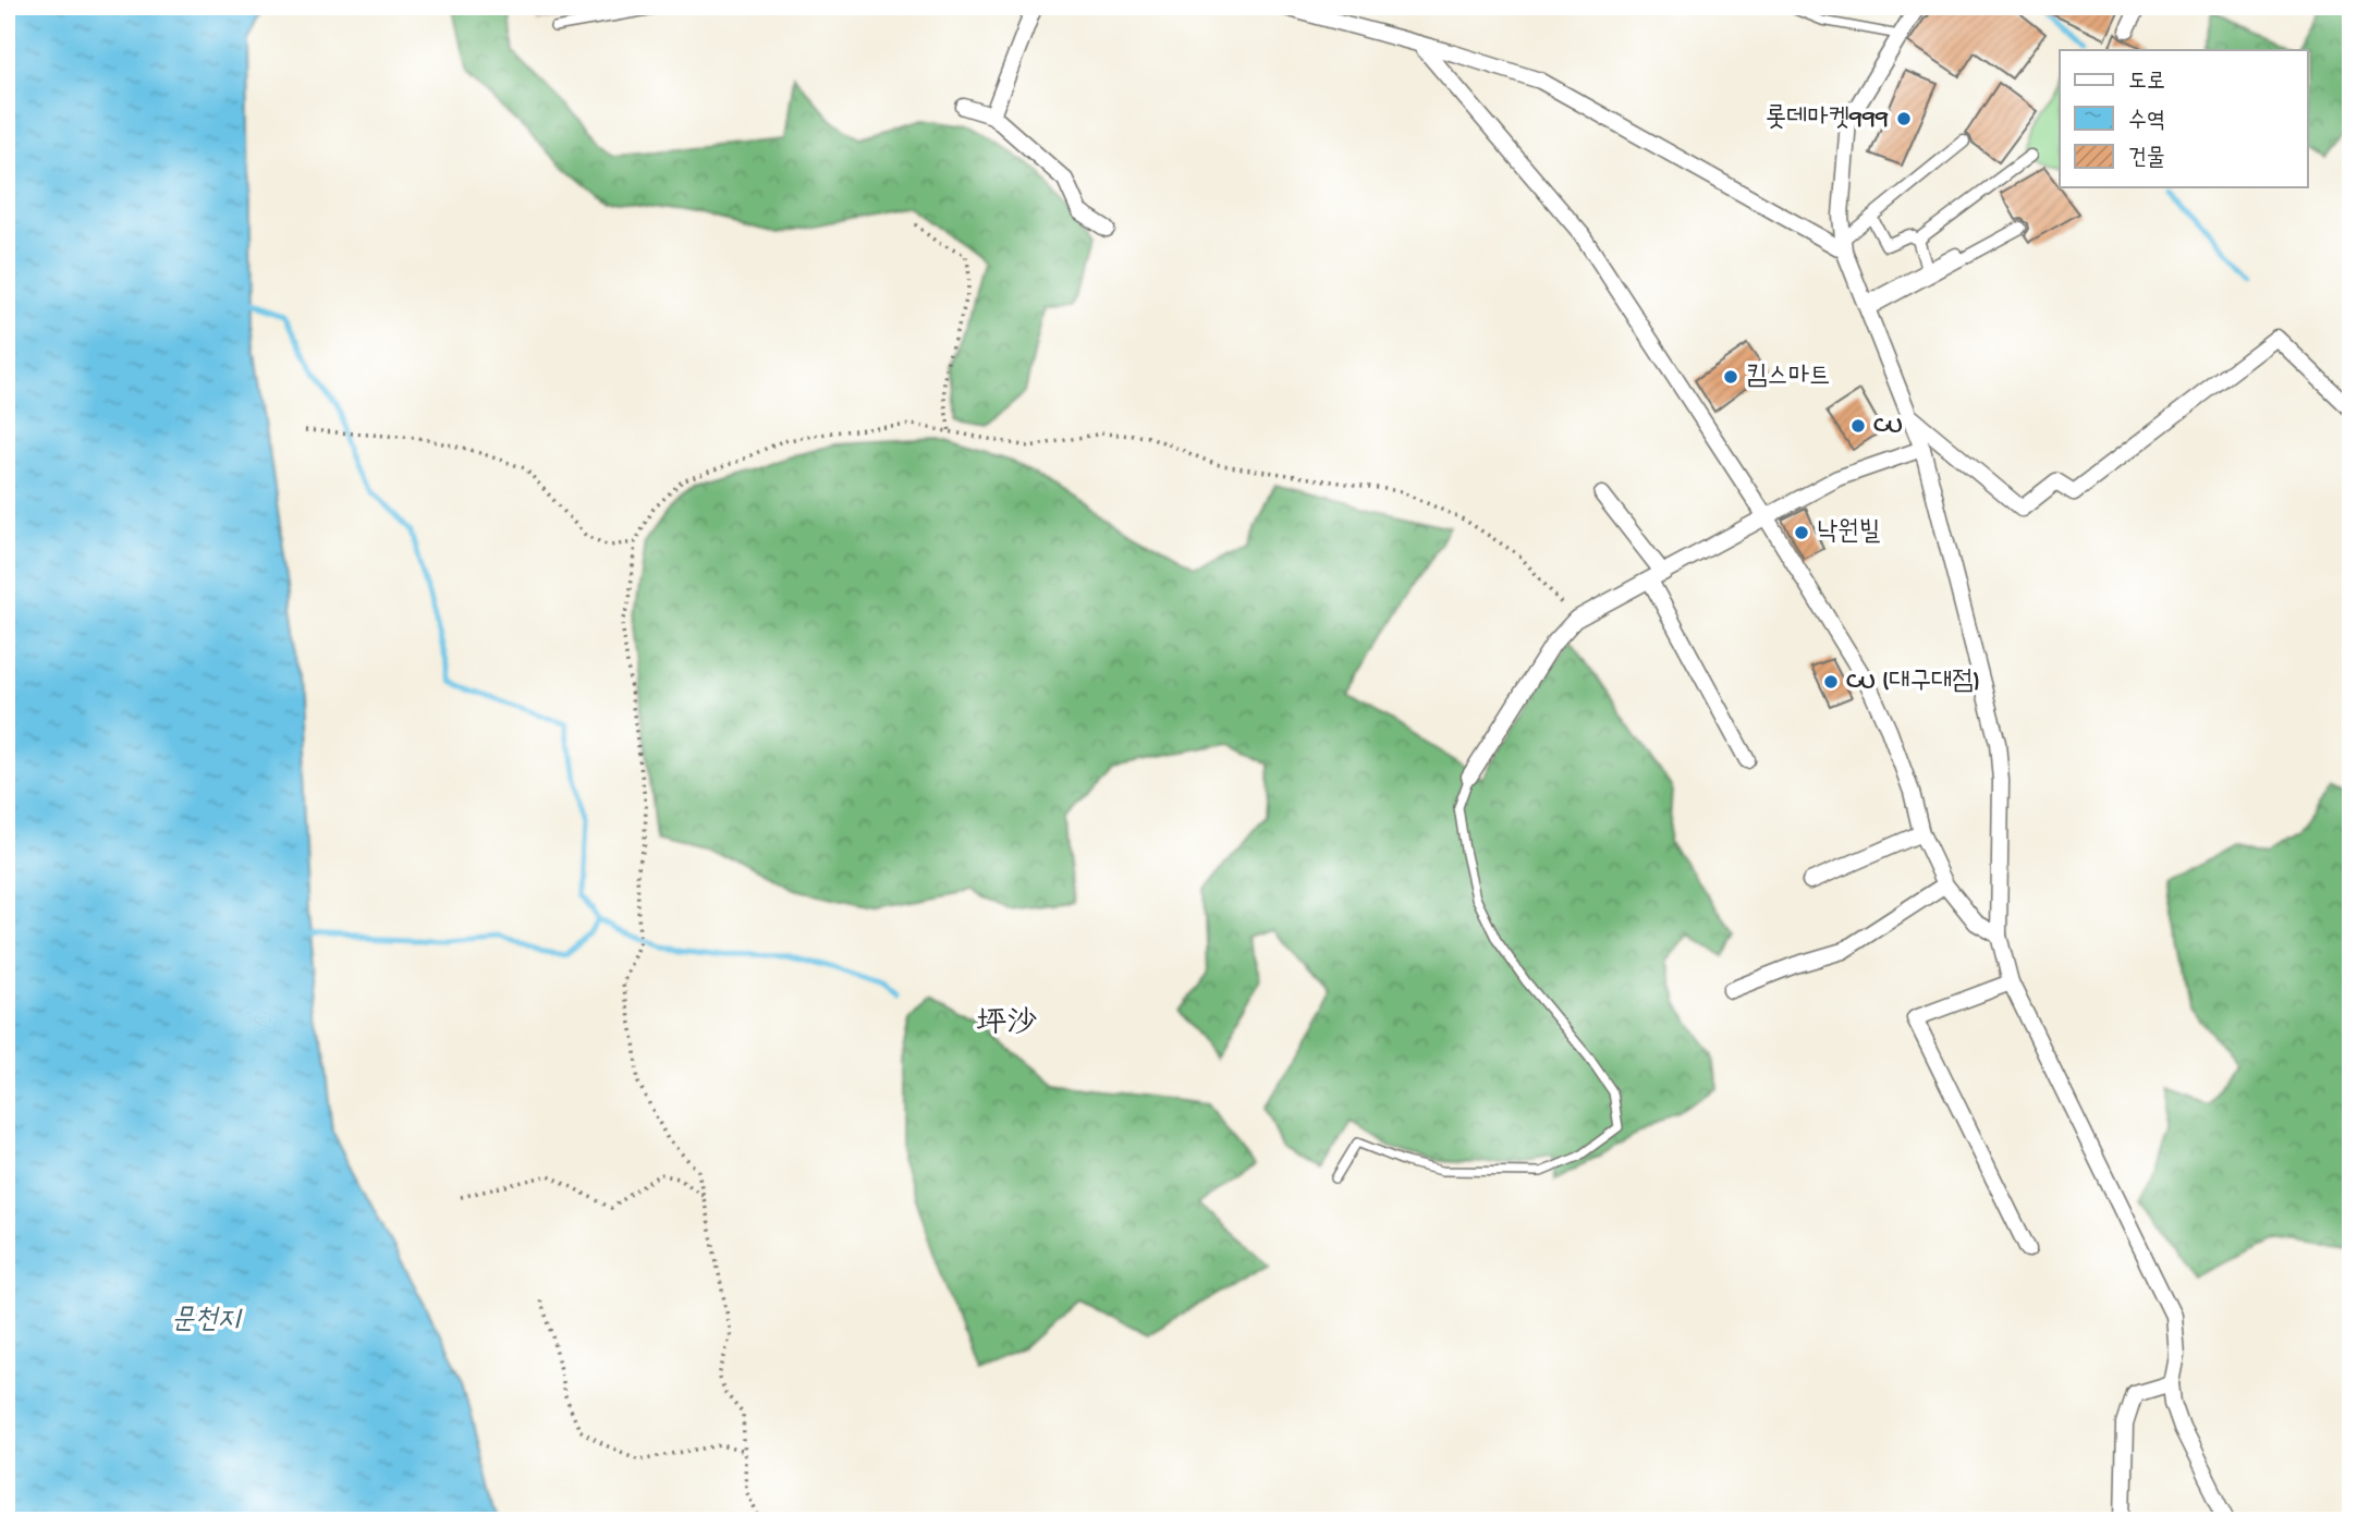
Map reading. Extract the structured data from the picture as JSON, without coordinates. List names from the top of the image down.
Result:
{
  "districts": ["坪沙"],
  "water": ["문천지"],
  "places": [
    "롯데마켓999",
    "킴스마트",
    "CU",
    "낙원빌",
    "CU (대구대점)"
  ],
  "legend": ["도로", "수역", "건물"]
}
